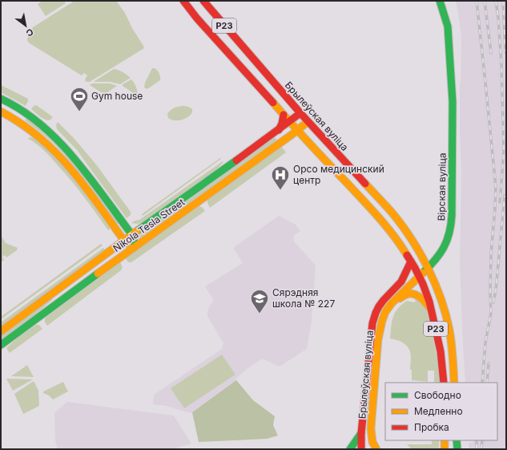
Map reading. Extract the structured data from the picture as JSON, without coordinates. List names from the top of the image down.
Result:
{
  "streets": {
    "main road": [
      "Р23",
      "Брылеўская вуліца",
      "Вірская вуліца",
      "Nikola Tesla Street"
    ]
  },
  "crossings": [
    ["Р23", "Брылеўская вуліца"],
    ["Р23", "Вірская вуліца"],
    ["Брылеўская вуліца", "Вірская вуліца"],
    ["Брылеўская вуліца", "Nikola Tesla Street"]
  ],
  "places": {
    "sports": ["Gym house"],
    "hospital": ["Орсо медицинский центр"],
    "school or university": ["Сярэдняя школа № 227"]
  },
  "legend": ["Свободно", "Медленно", "Пробка"],
  "north": "bottom right"
}
